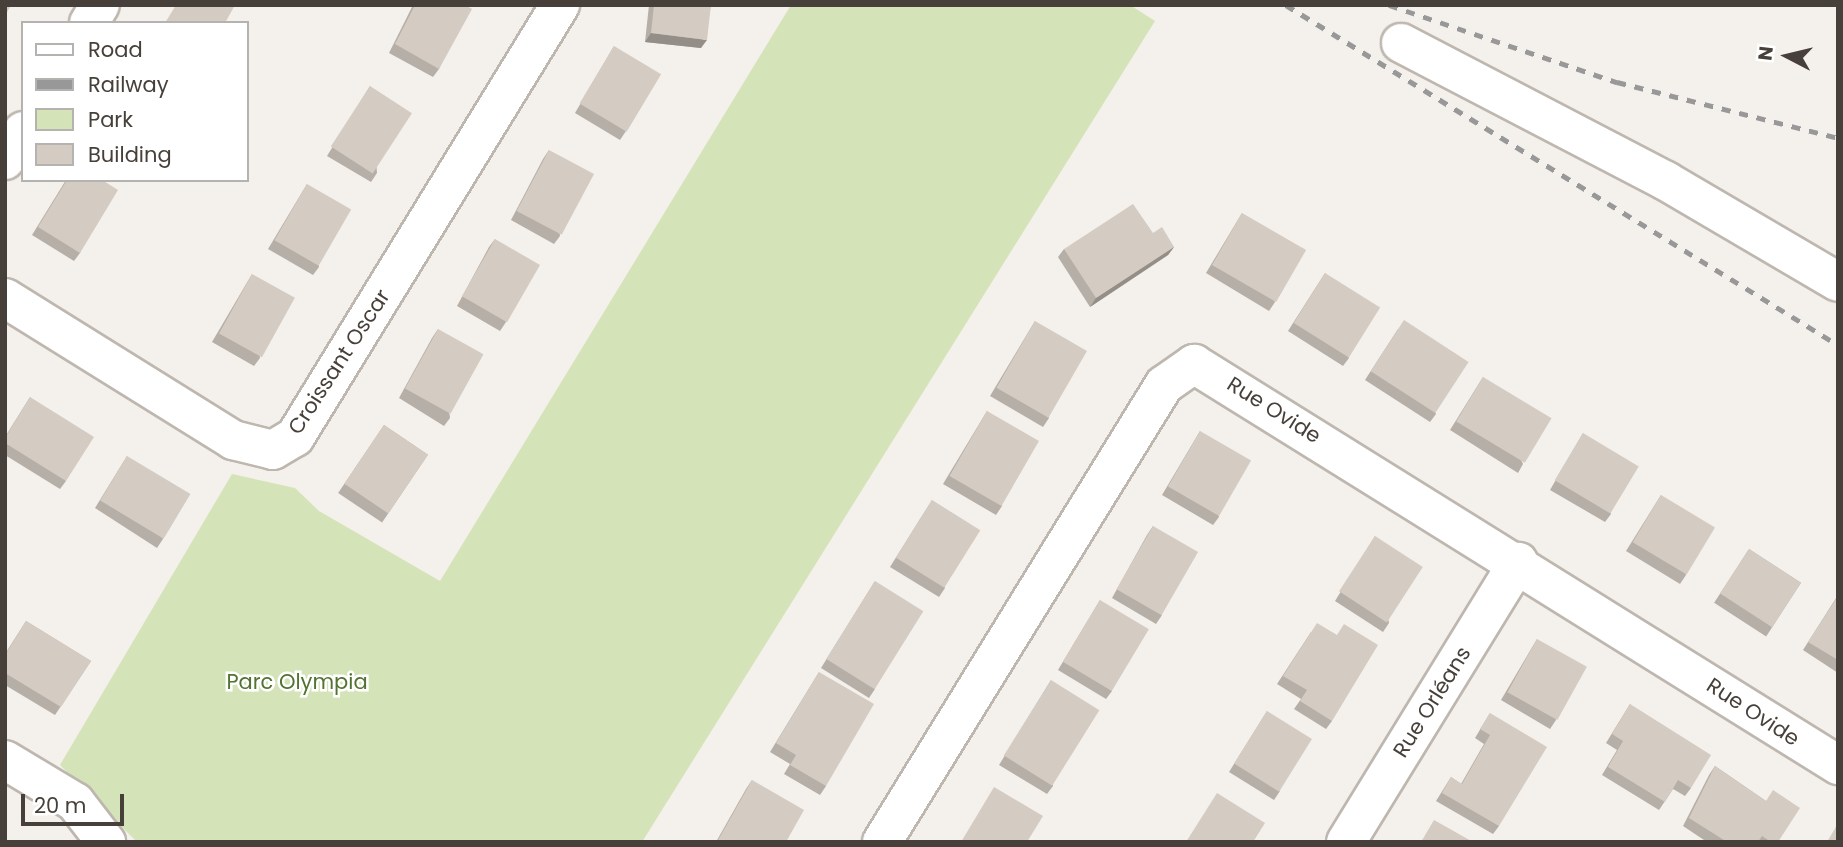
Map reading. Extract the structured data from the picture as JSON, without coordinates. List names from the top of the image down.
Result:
{
  "streets": {
    "street": ["Croissant Oscar", "Rue Ovide", "Rue Orléans"]
  },
  "crossings": [
    ["Rue Ovide", "Rue Orléans"]
  ],
  "parks": ["Parc Olympia"],
  "legend": [
    "Road",
    "Railway",
    "Park",
    "Building"
  ],
  "scale_bar": "20 m",
  "north": "left"
}
